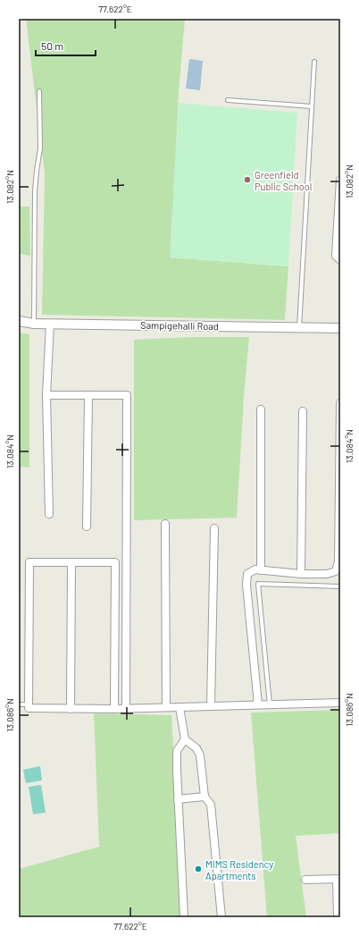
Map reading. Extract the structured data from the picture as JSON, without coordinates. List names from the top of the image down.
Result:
{
  "streets": {
    "street": ["Sampigehalli Road"]
  },
  "places": ["Greenfield Public School", "MIMS Residency Apartments"],
  "scale_bar": "50 m",
  "coordinates": [
    "77.622°E",
    "13.082°N",
    "13.084°N",
    "13.086°N"
  ]
}
